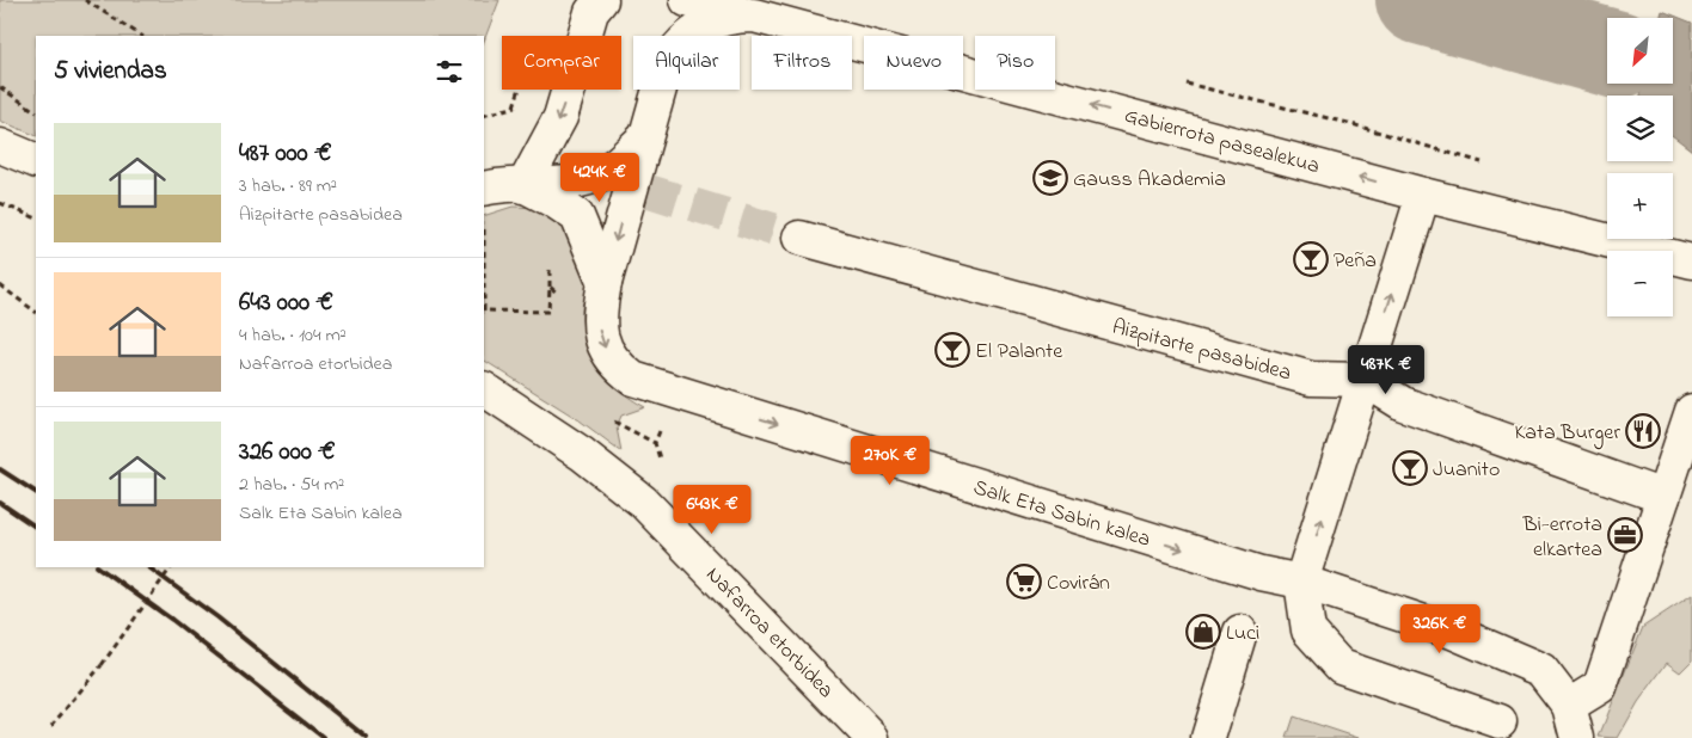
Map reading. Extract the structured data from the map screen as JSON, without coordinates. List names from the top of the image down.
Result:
{
  "streets": {
    "street": [
      "Gabierrota pasealekua",
      "Aizpitarte pasabidea",
      "Salk Eta Sabin kalea",
      "Nafarroa etorbidea"
    ]
  },
  "crossings": [
    ["Gabierrota pasealekua", "Salk Eta Sabin kalea"]
  ],
  "one_way": ["Gabierrota pasealekua", "Salk Eta Sabin kalea"],
  "places": {
    "school or university": ["Gauss Akademia"],
    "bar": ["Peña", "El Palante", "Juanito"],
    "restaurant": ["Kata Burger"],
    "office": ["Bi-errota elkartea"],
    "supermarket": ["Covirán"],
    "shop": ["Luci"]
  },
  "north": "bottom left",
  "page": {
    "map_buttons": ["+", "−"],
    "chip": [
      "Comprar",
      "Alquilar",
      "Filtros",
      "Nuevo",
      "Piso"
    ],
    "heading": "5 viviendas",
    "list": [
      {
        "name": "487 000 €",
        "note": "3 hab. · 89 m² · Aizpitarte pasabidea"
      },
      {
        "name": "643 000 €",
        "note": "4 hab. · 104 m² · Nafarroa etorbidea"
      },
      {
        "name": "326 000 €",
        "note": "2 hab. · 54 m² · Salk Eta Sabin kalea"
      }
    ],
    "price": [
      "424K €",
      "487K €",
      "270K €",
      "643K €",
      "326K €"
    ]
  }
}
